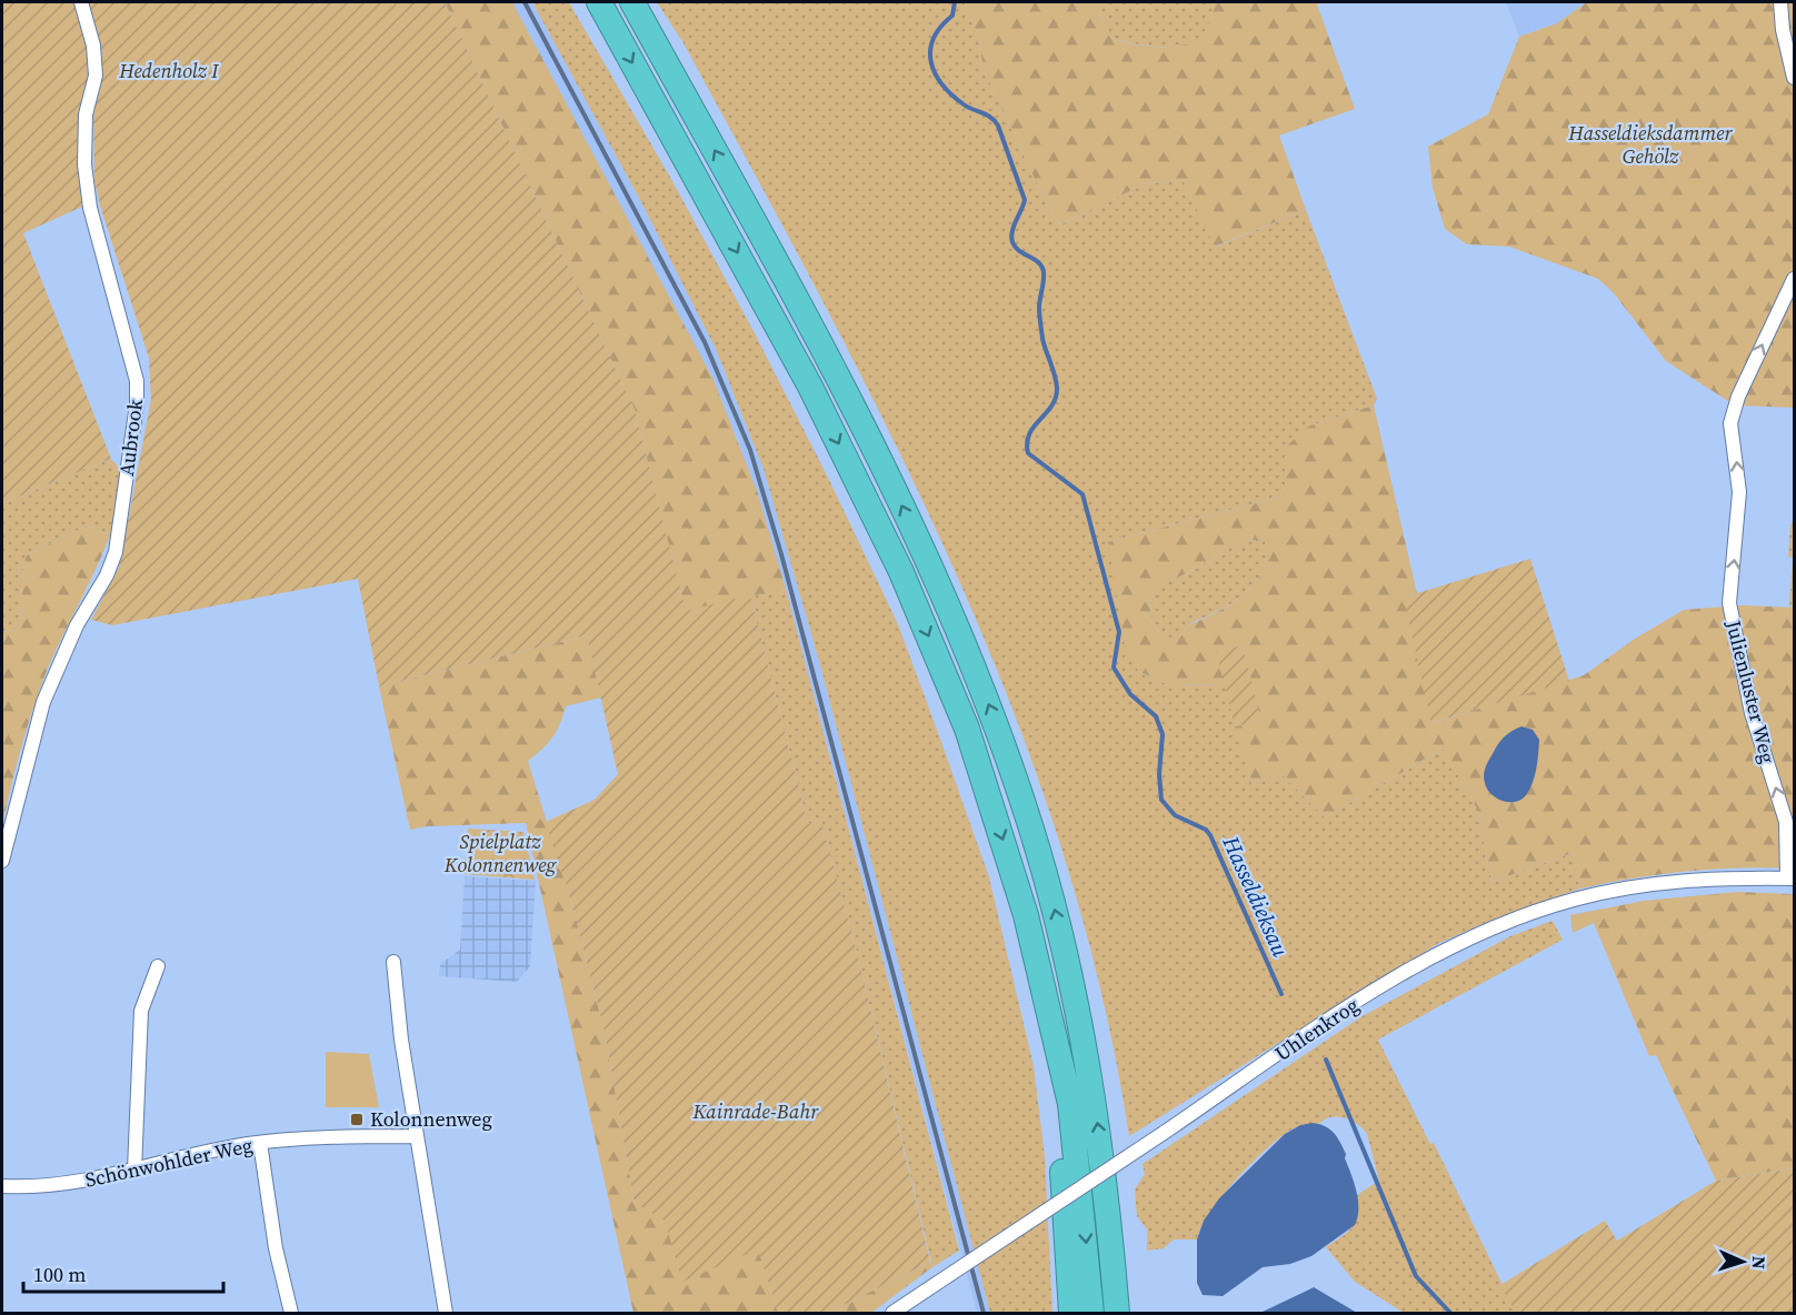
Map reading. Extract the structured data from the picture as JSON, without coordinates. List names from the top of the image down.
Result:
{
  "streets": {
    "street": [
      "Aubrook",
      "Julienluster Weg",
      "Uhlenkrog",
      "Schönwohlder Weg"
    ]
  },
  "crossings": [
    ["Julienluster Weg", "Uhlenkrog"]
  ],
  "one_way": ["Julienluster Weg"],
  "water": ["Hasseldieksau"],
  "parks": [
    "Hedenholz I",
    "Hasseldieksdammer Gehölz",
    "Spielplatz Kolonnenweg",
    "Kainrade-Bahr"
  ],
  "places": {
    "transit": ["Kolonnenweg"]
  },
  "scale_bar": "100 m",
  "north": "right"
}
